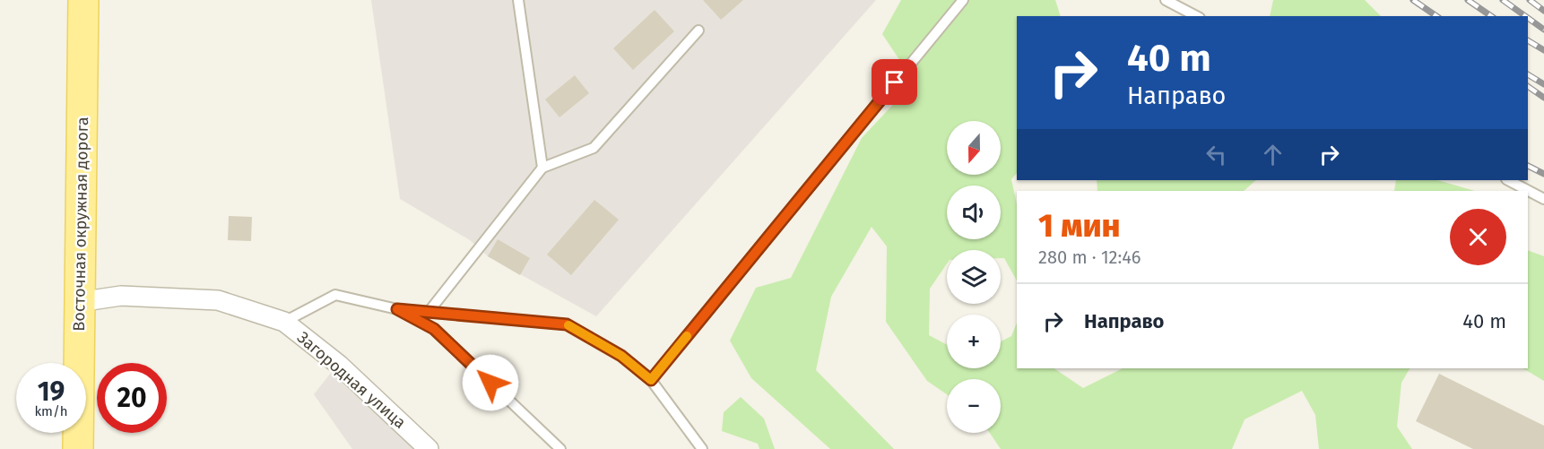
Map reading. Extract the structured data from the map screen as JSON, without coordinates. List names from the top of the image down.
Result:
{
  "streets": {
    "main road": ["Восточная окружная дорога"],
    "street": ["Загородная улица"]
  },
  "crossings": [
    ["Восточная окружная дорога", "Загородная улица"]
  ],
  "north": "bottom",
  "page": {
    "turn": ["40 m", "Направо"],
    "map_buttons": ["+", "−"],
    "heading": ["1 мин", "280 m · 12:46"],
    "list": [
      {
        "name": "Направо",
        "value": "40 m"
      }
    ],
    "speed": "19 km/h",
    "limit": "20"
  }
}
